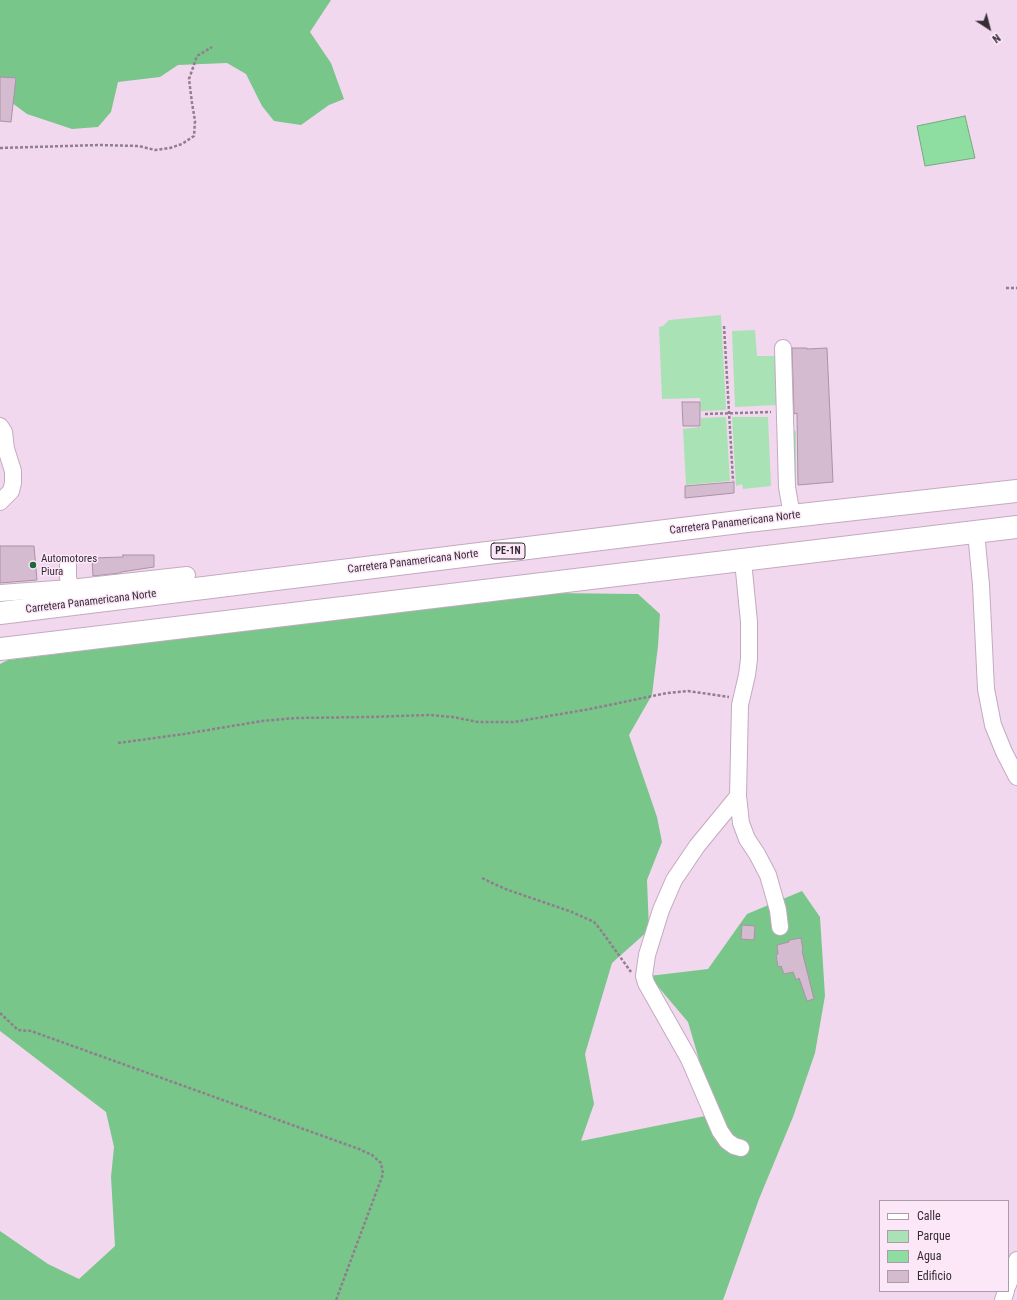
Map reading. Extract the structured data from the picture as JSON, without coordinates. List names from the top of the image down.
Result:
{
  "streets": {
    "highway": ["Carretera Panamericana Norte", "PE-1N"]
  },
  "places": ["Automotores Piura"],
  "legend": [
    "Calle",
    "Parque",
    "Agua",
    "Edificio"
  ],
  "north": "bottom right"
}
